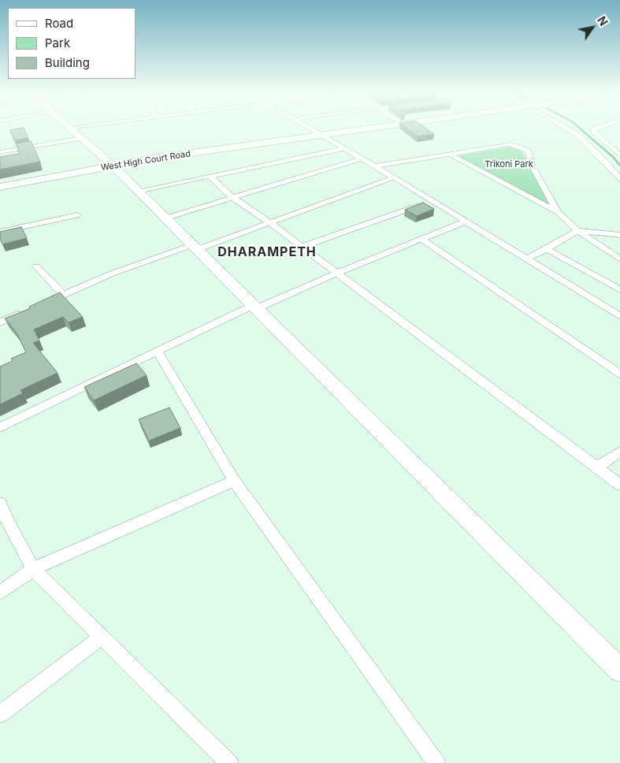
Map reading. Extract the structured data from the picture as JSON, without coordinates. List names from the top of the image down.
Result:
{
  "streets": {
    "main road": ["West High Court Road"]
  },
  "districts": ["DHARAMPETH"],
  "parks": ["Trikoni Park"],
  "legend": ["Road", "Park", "Building"],
  "north": "top right"
}
